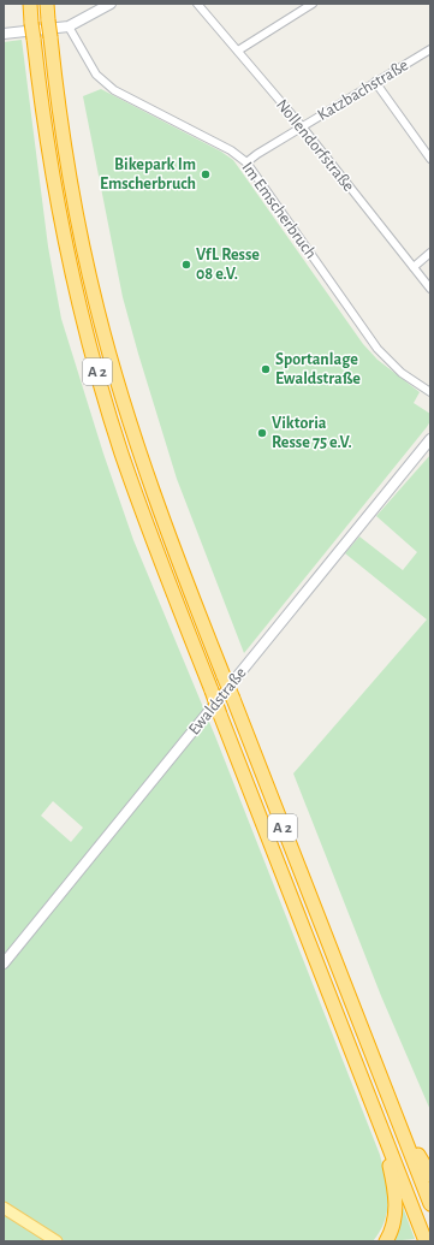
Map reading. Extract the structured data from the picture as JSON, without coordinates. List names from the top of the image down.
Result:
{
  "streets": {
    "highway": ["A 2"],
    "main road": ["Ewaldstraße"],
    "street": ["Katzbachstraße", "Nollendorfstraße", "Im Emscherbruch"]
  },
  "crossings": [
    ["Katzbachstraße", "Nollendorfstraße"],
    ["Katzbachstraße", "Im Emscherbruch"]
  ],
  "places": [
    "Bikepark Im Emscherbruch",
    "VfL Resse 08 e.V.",
    "Sportanlage Ewaldstraße",
    "Viktoria Resse 75 e.V."
  ]
}
